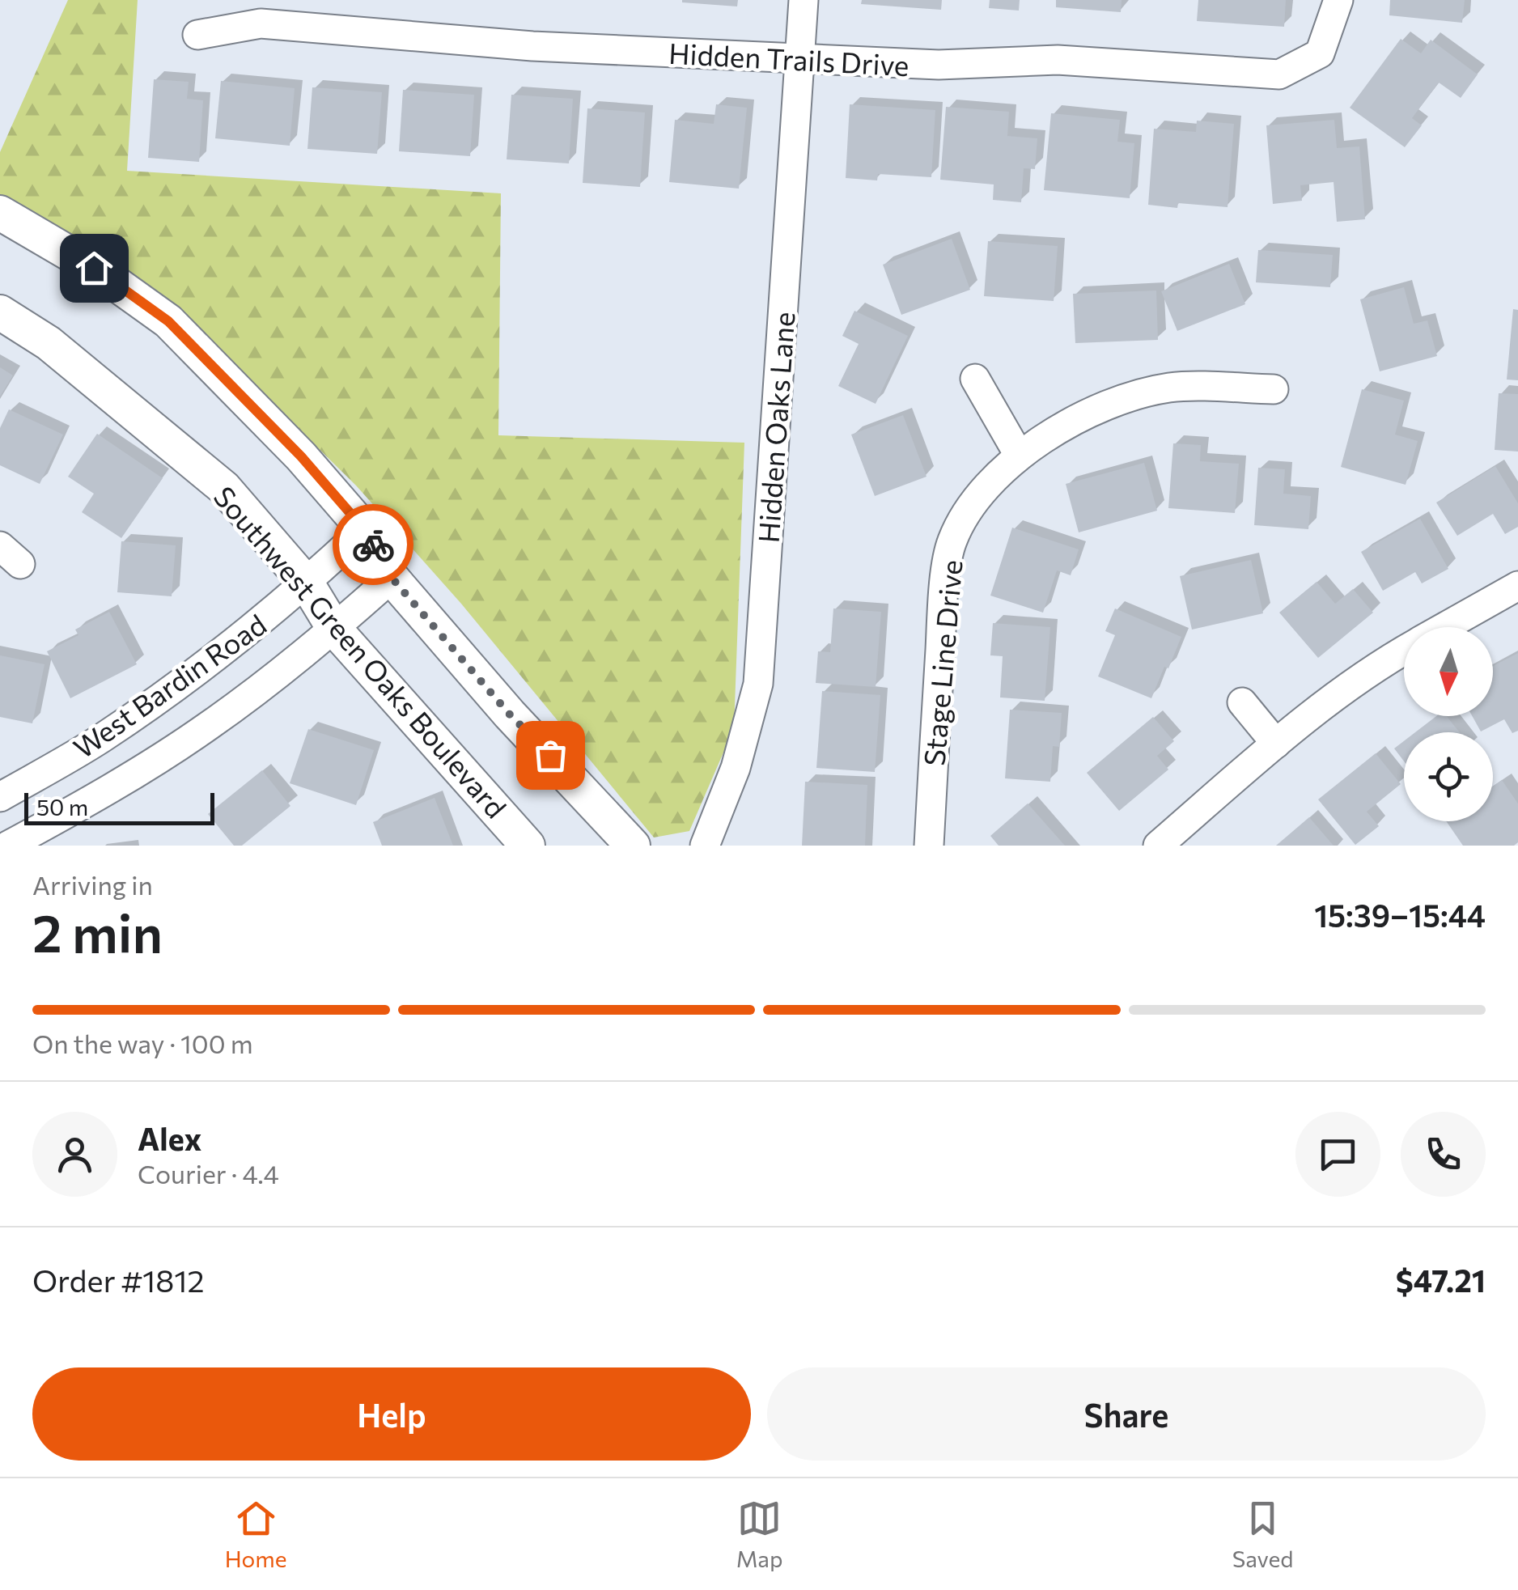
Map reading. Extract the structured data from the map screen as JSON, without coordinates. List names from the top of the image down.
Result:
{
  "streets": {
    "main road": ["Southwest Green Oaks Boulevard"],
    "street": [
      "Hidden Trails Drive",
      "Hidden Oaks Lane",
      "Stage Line Drive",
      "West Bardin Road"
    ]
  },
  "crossings": [
    ["Hidden Trails Drive", "Hidden Oaks Lane"],
    ["Southwest Green Oaks Boulevard", "West Bardin Road"]
  ],
  "scale_bar": "50 m",
  "north": "bottom",
  "page": {
    "scale": "50 m",
    "heading": ["2 min", "Arriving in", "15:39–15:44"],
    "panel": [
      "Alex",
      "Courier · 4.4",
      "Order #1812",
      "$47.21"
    ],
    "bar": "On the way · 100 m",
    "buttons": ["Help", "Share"],
    "tabs": ["Home", "Map", "Saved"]
  }
}
